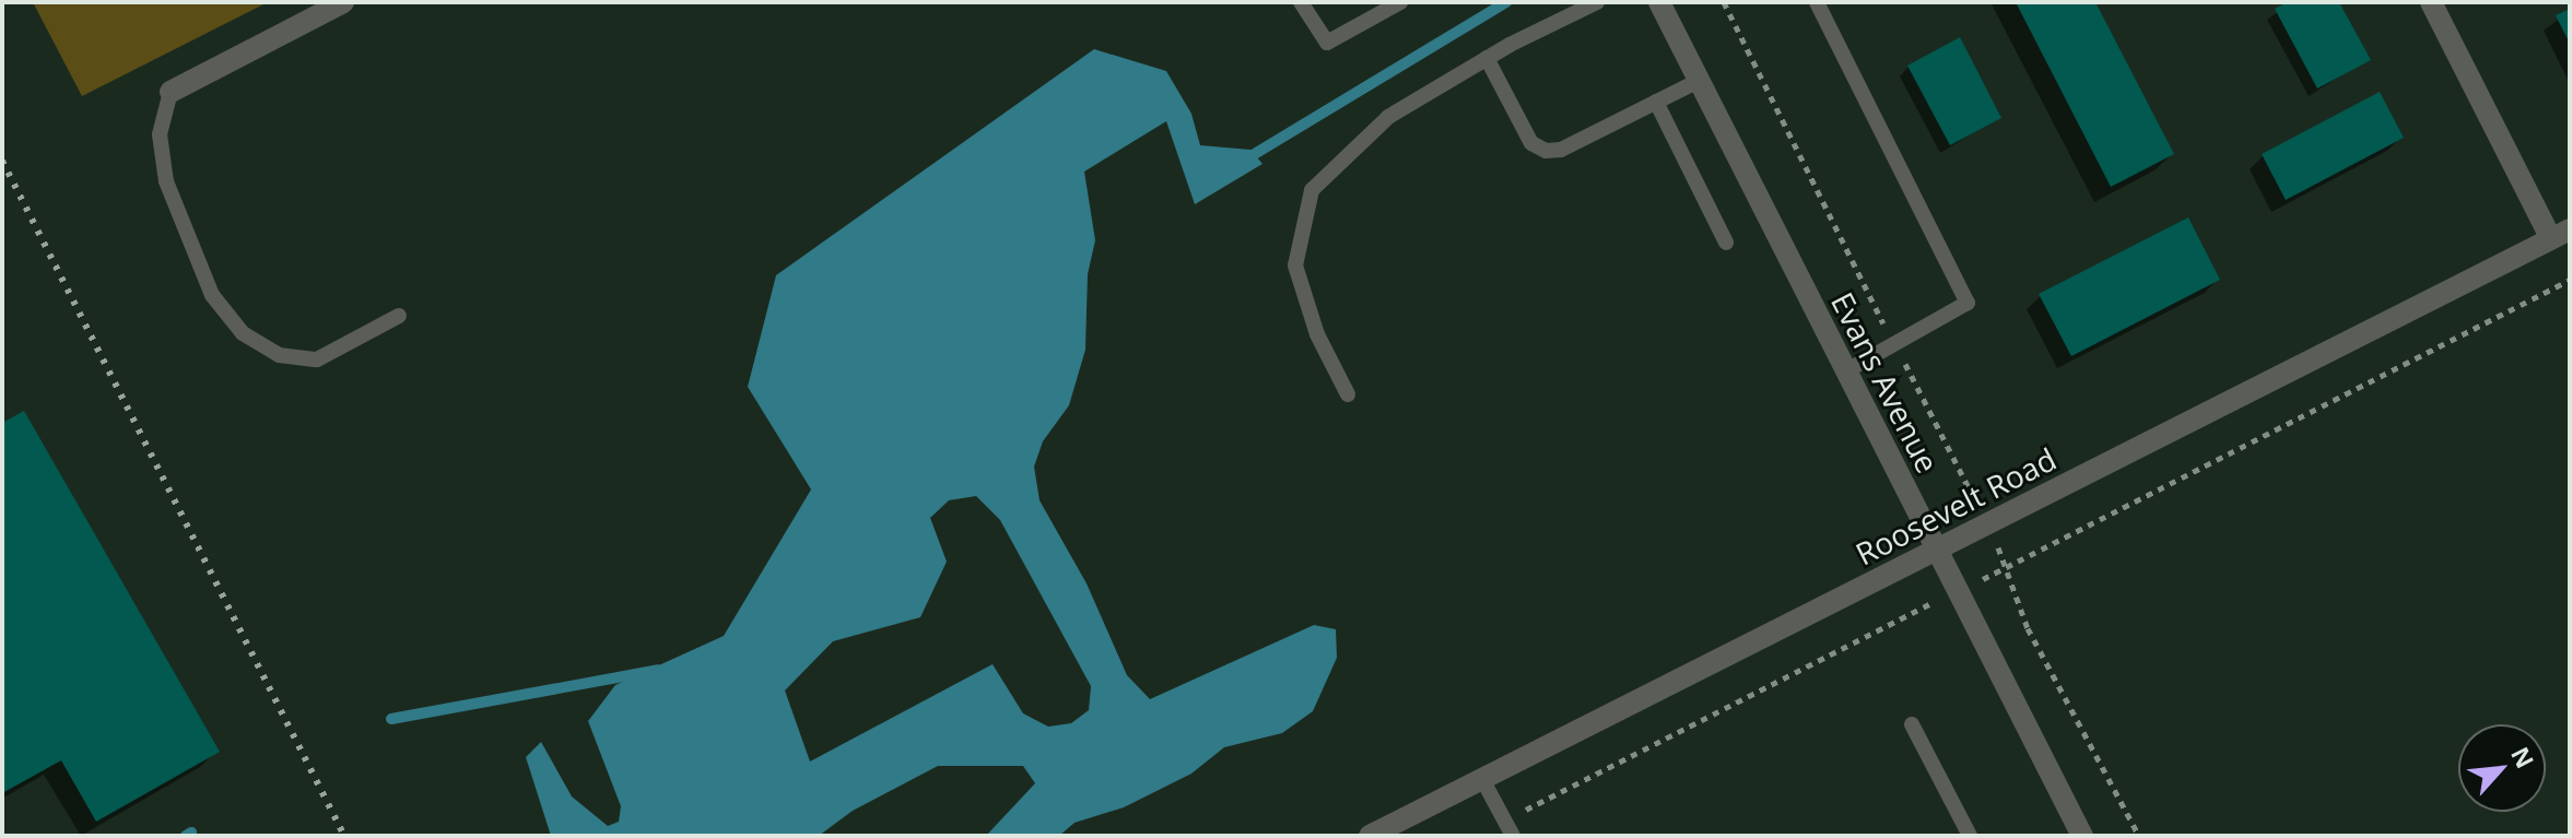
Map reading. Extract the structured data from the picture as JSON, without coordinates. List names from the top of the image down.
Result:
{
  "streets": {
    "street": ["Evans Avenue", "Roosevelt Road"]
  },
  "crossings": [
    ["Evans Avenue", "Roosevelt Road"]
  ],
  "north": "top right"
}
